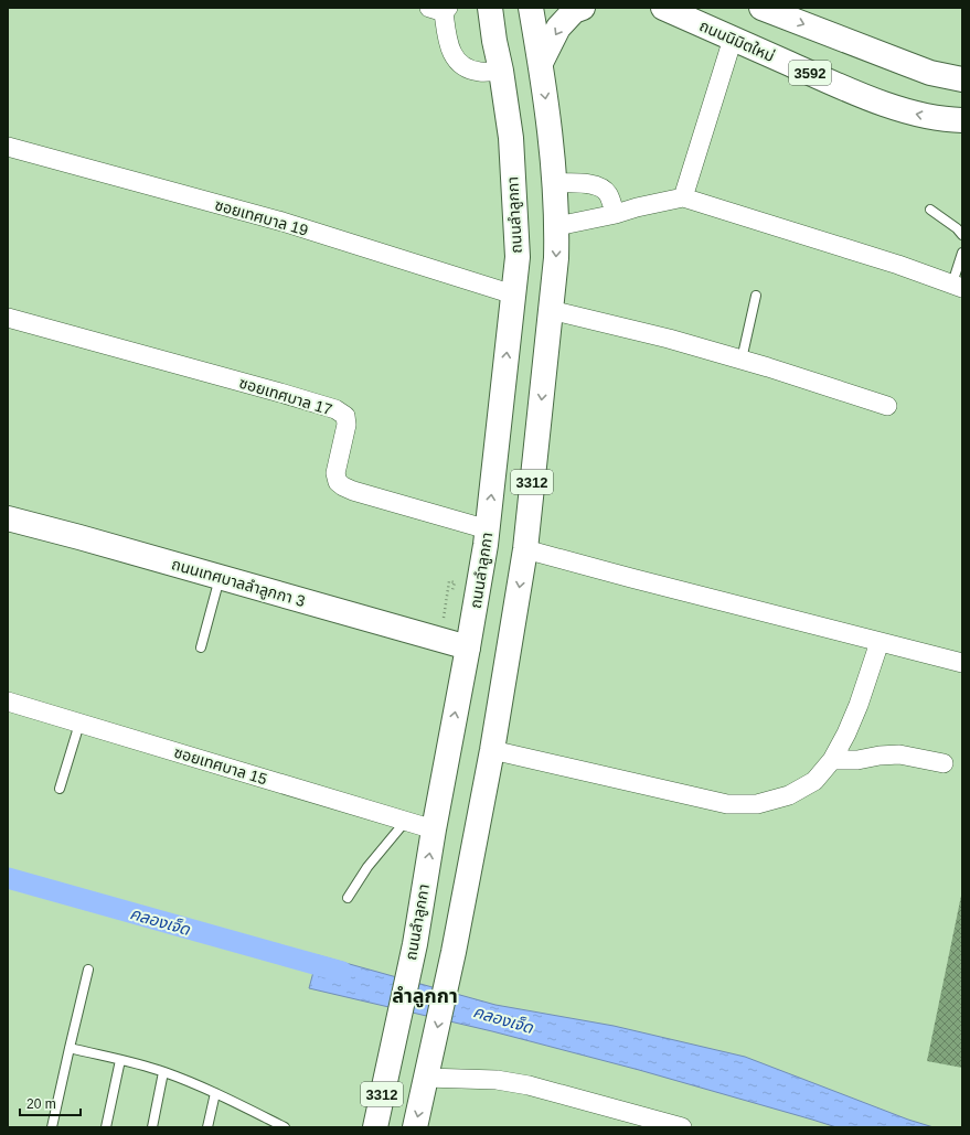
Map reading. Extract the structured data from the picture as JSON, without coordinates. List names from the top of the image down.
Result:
{
  "streets": {
    "main road": [
      "ถนนนิมิตใหม่",
      "3592",
      "ถนนลำลูกกา",
      "3312",
      "ถนนเทศบาลลำลูกกา 3"
    ],
    "street": ["ซอยเทศบาล 19", "ซอยเทศบาล 17", "ซอยเทศบาล 15"]
  },
  "crossings": [
    ["ถนนลำลูกกา", "ซอยเทศบาล 19"],
    ["ถนนลำลูกกา", "ซอยเทศบาล 17"],
    ["ถนนลำลูกกา", "ถนนเทศบาลลำลูกกา 3"],
    ["ถนนลำลูกกา", "ซอยเทศบาล 15"]
  ],
  "districts": ["ลำลูกกา"],
  "water": ["คลองเจ็ด"],
  "scale_bar": "20 m"
}
